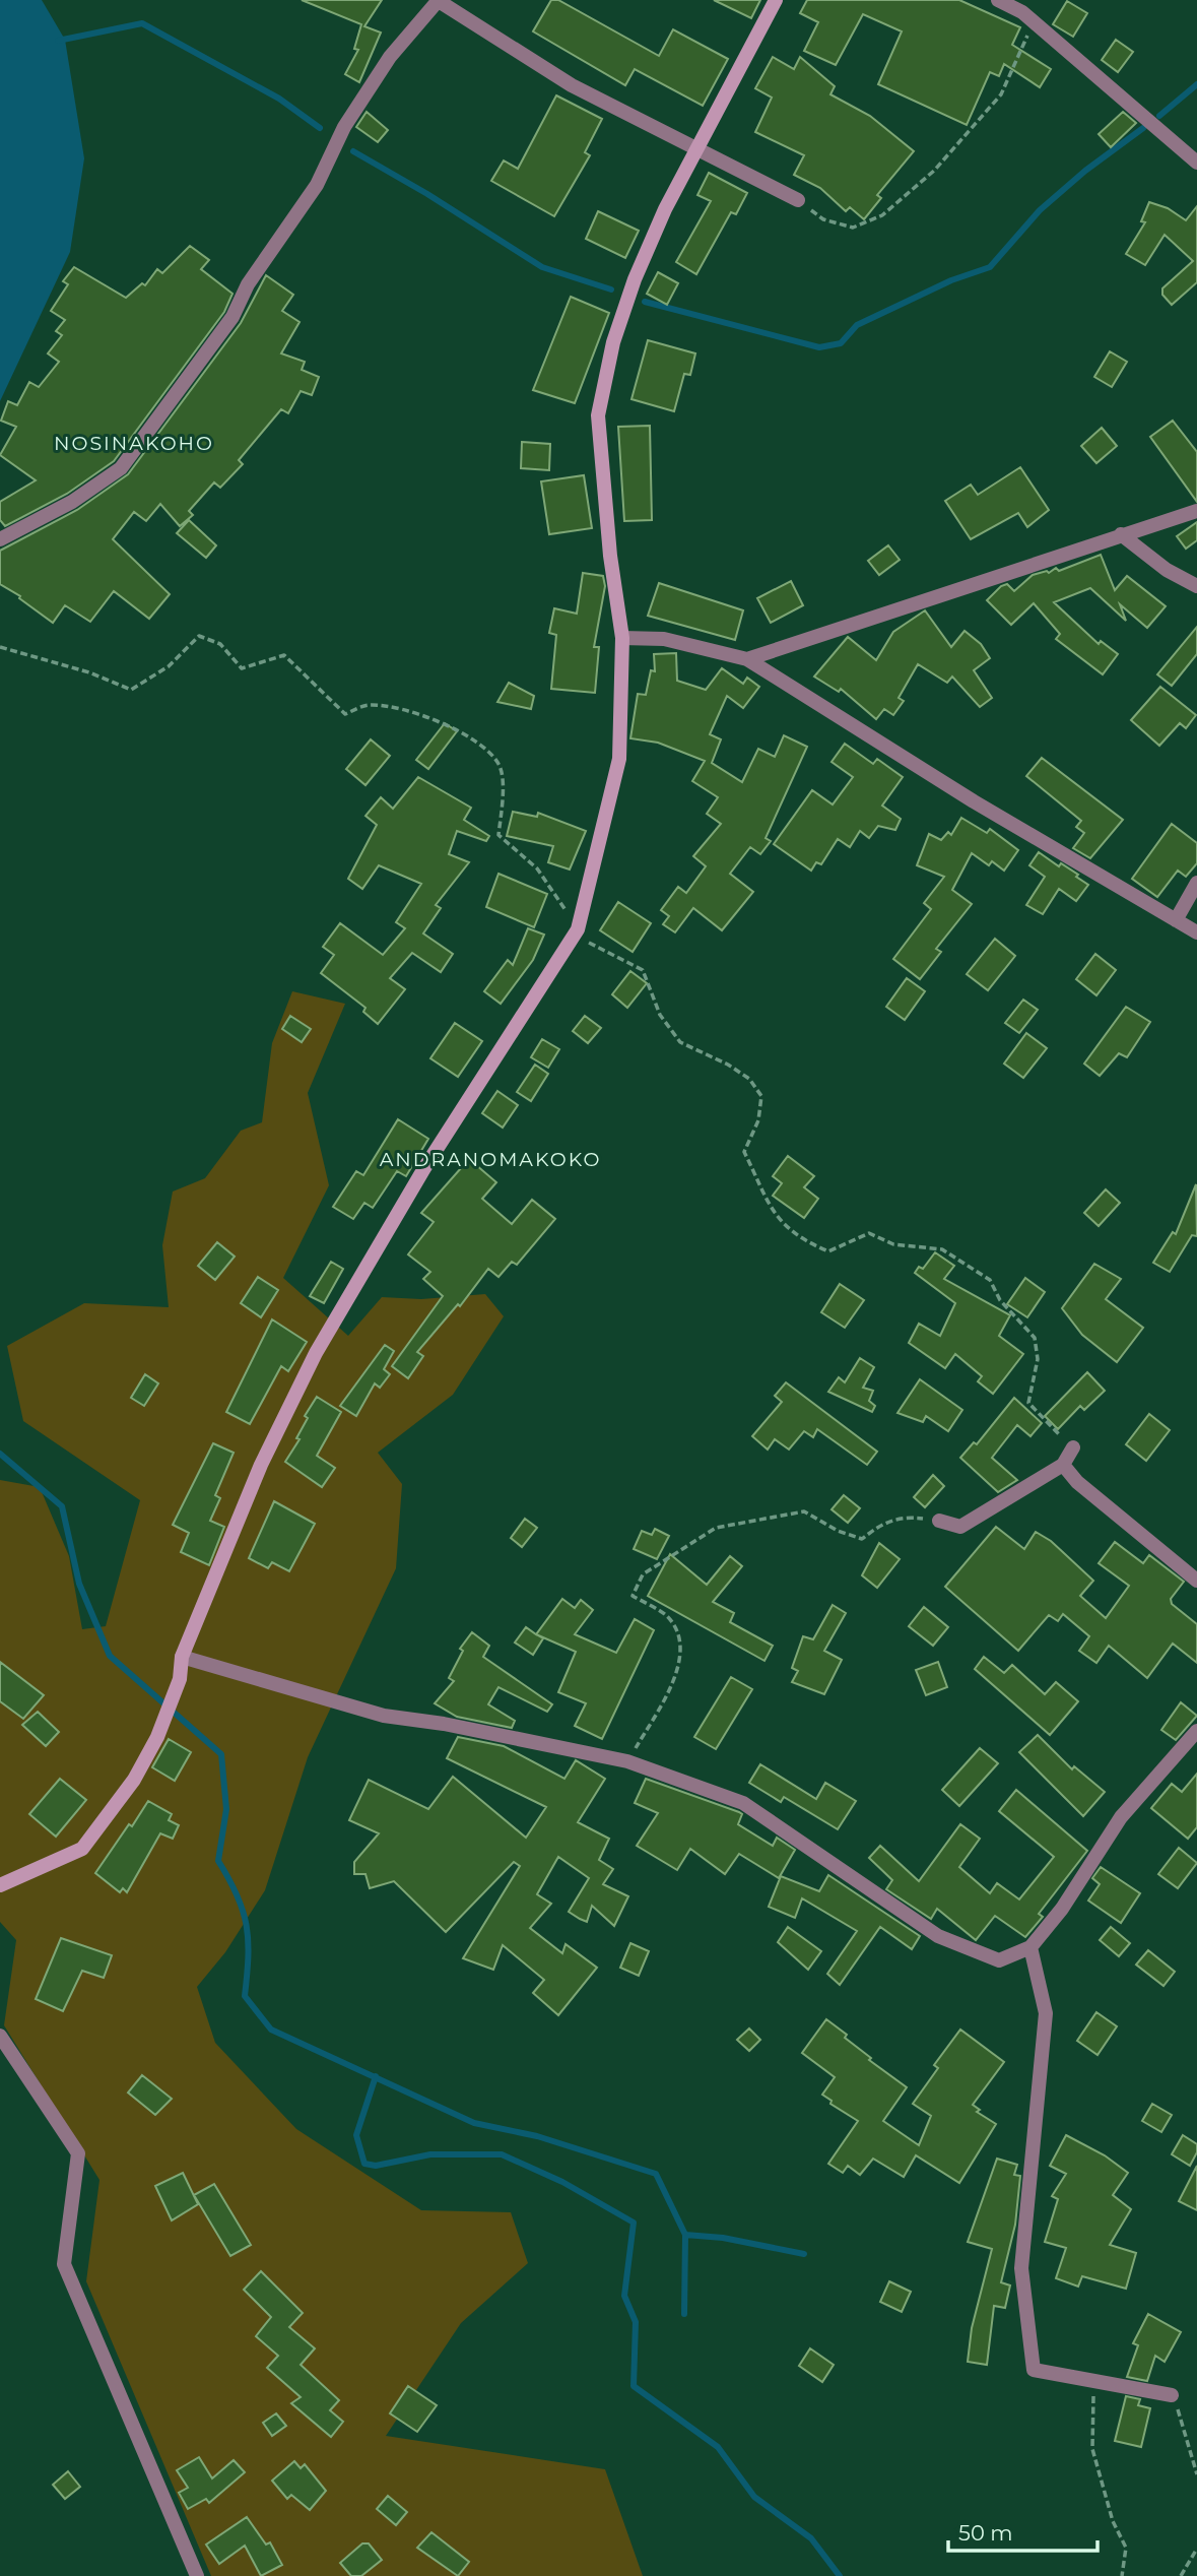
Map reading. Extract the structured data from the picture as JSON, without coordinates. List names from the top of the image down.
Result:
{
  "districts": ["NOSINAKOHO", "ANDRANOMAKOKO"],
  "scale_bar": "50 m"
}
